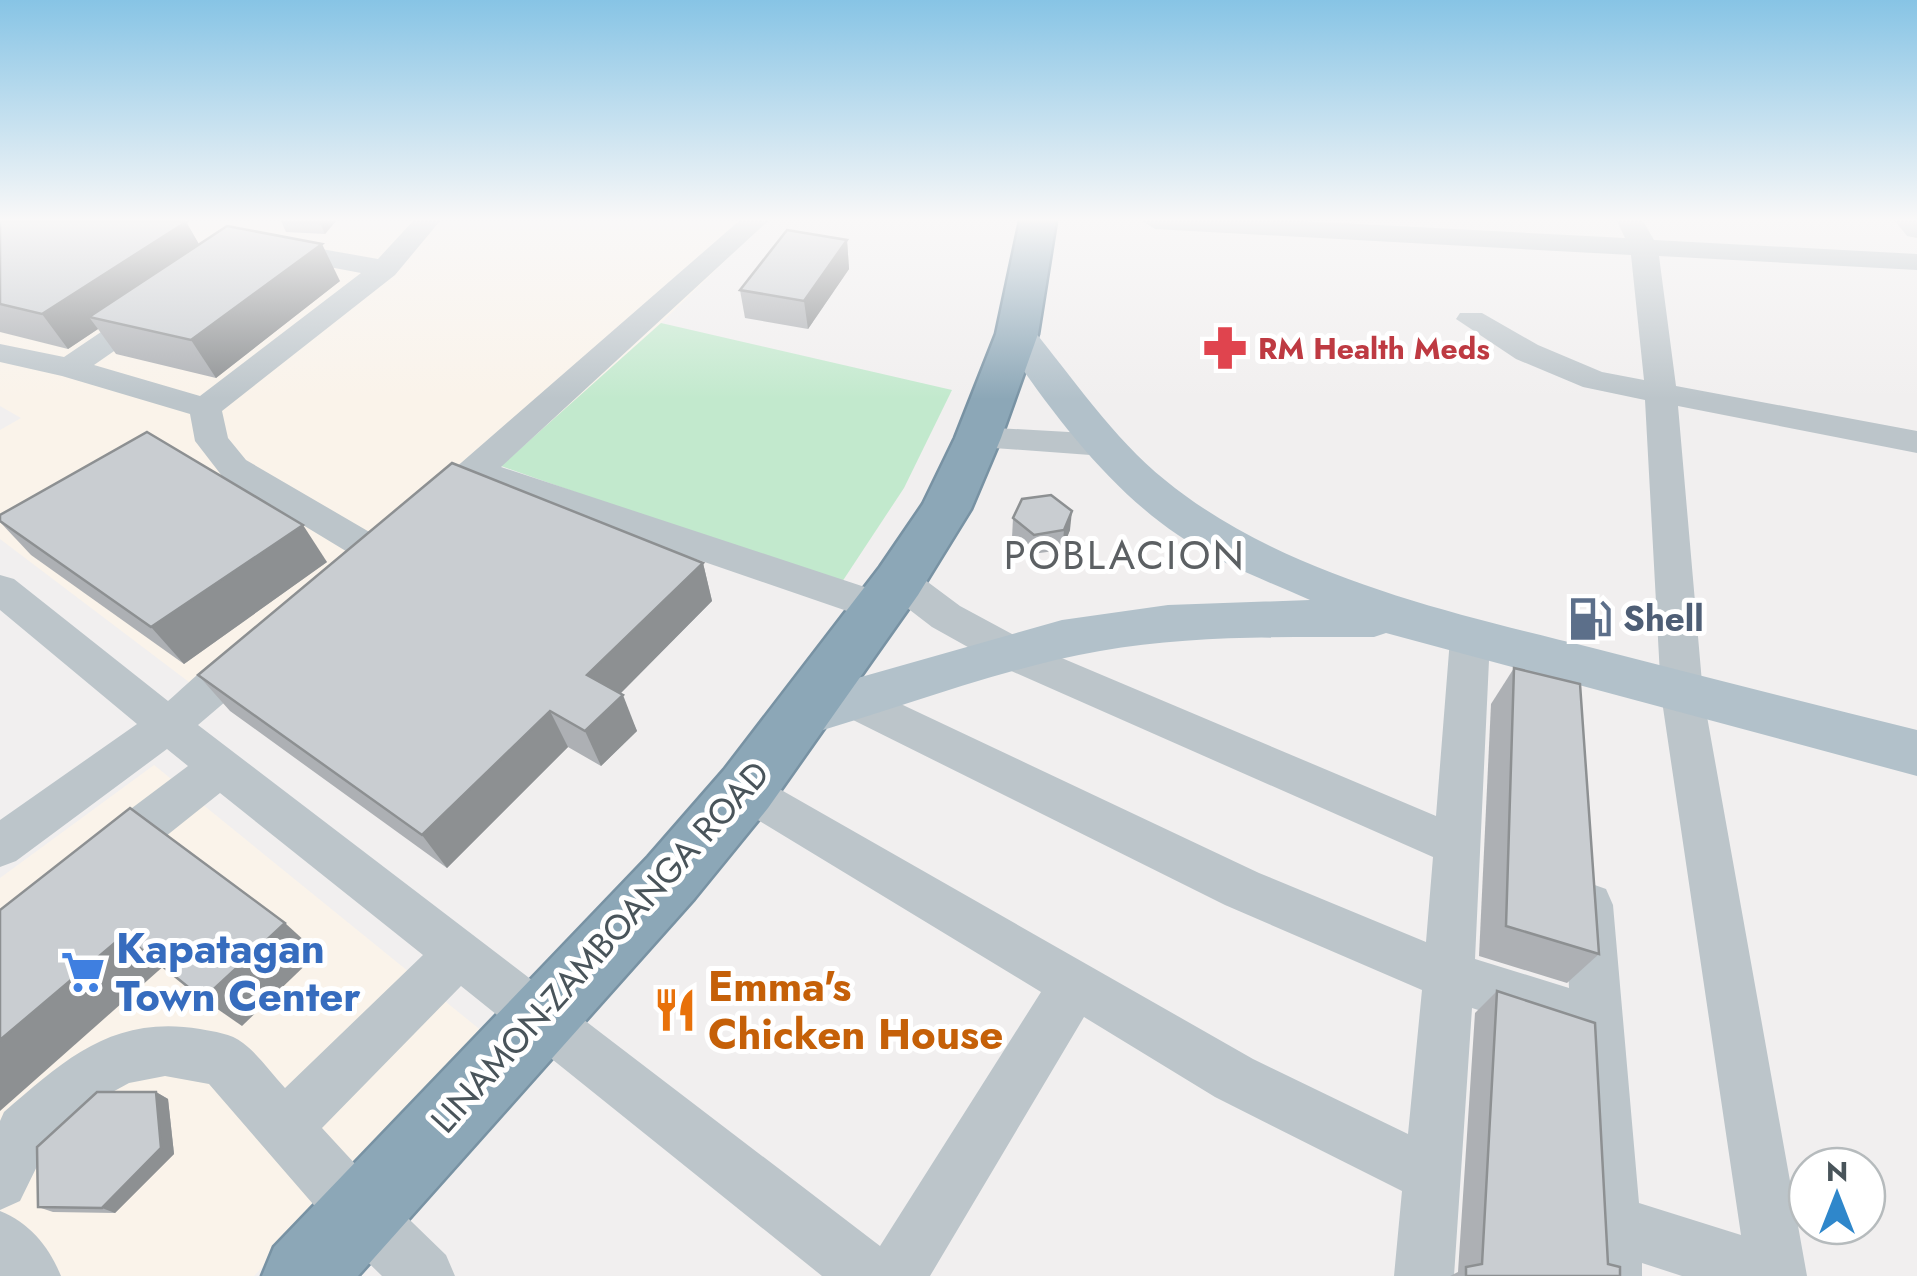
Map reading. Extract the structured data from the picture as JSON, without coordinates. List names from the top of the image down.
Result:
{
  "streets": {
    "highway": ["LINAMON-ZAMBOANGA ROAD"]
  },
  "districts": ["POBLACION"],
  "places": {
    "pharmacy": ["RM Health Meds"],
    "fuel station": ["Shell"],
    "supermarket": ["Kapatagan Town Center"],
    "restaurant": ["Emma's Chicken House"]
  },
  "north": "top"
}
